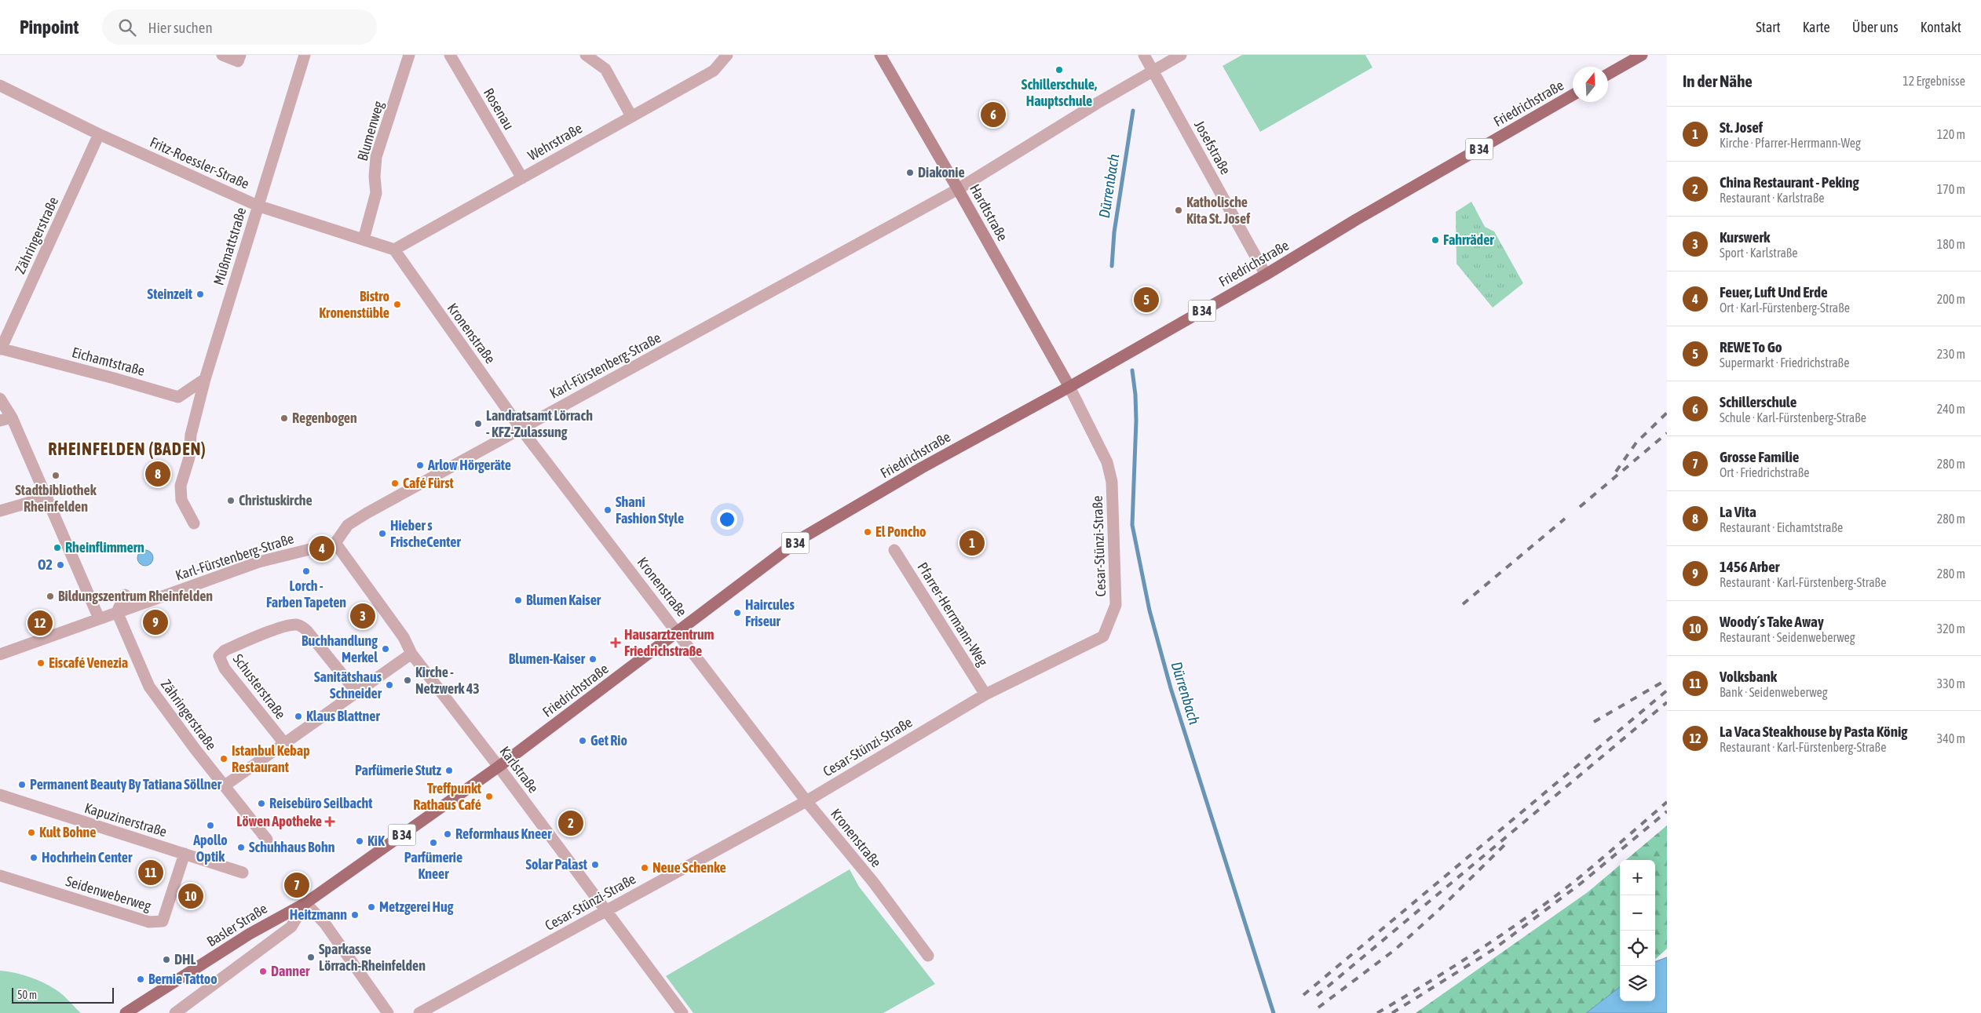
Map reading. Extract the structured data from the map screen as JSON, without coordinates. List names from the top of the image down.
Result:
{
  "streets": {
    "main road": ["Friedrichstraße", "B 34", "Basler Straße"],
    "street": [
      "Rosenau",
      "Blumenweg",
      "Wehrstraße",
      "Josefstraße",
      "Fritz-Roessler-Straße",
      "Hardtstraße",
      "Zähringerstraße",
      "Müßmattstraße",
      "Kronenstraße",
      "Eichamtstraße",
      "Karl-Fürstenberg-Straße",
      "Cesar-Stünzi-Straße",
      "Pfarrer-Herrmann-Weg",
      "Schusterstraße",
      "Karlstraße",
      "Kapuzinerstraße",
      "Seidenweberweg"
    ]
  },
  "crossings": [
    ["Friedrichstraße", "Josefstraße"],
    ["Friedrichstraße", "Hardtstraße"],
    ["Friedrichstraße", "Kronenstraße"],
    ["Friedrichstraße", "Cesar-Stünzi-Straße"],
    ["Friedrichstraße", "Karlstraße"],
    ["Friedrichstraße", "Basler Straße"],
    ["Rosenau", "Wehrstraße"],
    ["Blumenweg", "Fritz-Roessler-Straße"],
    ["Wehrstraße", "Fritz-Roessler-Straße"],
    ["Wehrstraße", "Kronenstraße"],
    ["Josefstraße", "Karl-Fürstenberg-Straße"],
    ["Fritz-Roessler-Straße", "Zähringerstraße"],
    ["Fritz-Roessler-Straße", "Müßmattstraße"],
    ["Fritz-Roessler-Straße", "Kronenstraße"],
    ["Hardtstraße", "Karl-Fürstenberg-Straße"],
    ["Hardtstraße", "Cesar-Stünzi-Straße"],
    ["Zähringerstraße", "Eichamtstraße"],
    ["Zähringerstraße", "Karl-Fürstenberg-Straße"],
    ["Müßmattstraße", "Eichamtstraße"],
    ["Kronenstraße", "Karl-Fürstenberg-Straße"],
    ["Kronenstraße", "Cesar-Stünzi-Straße"],
    ["Karl-Fürstenberg-Straße", "Karlstraße"],
    ["Cesar-Stünzi-Straße", "Pfarrer-Herrmann-Weg"],
    ["Cesar-Stünzi-Straße", "Karlstraße"],
    ["Kapuzinerstraße", "Seidenweberweg"]
  ],
  "districts": ["RHEINFELDEN (BADEN)"],
  "water": ["Dürrenbach"],
  "places": {
    "other": [
      "Schillerschule, Hauptschule",
      "Diakonie",
      "Katholische Kita St. Josef",
      "Fahrräder",
      "Steinzeit",
      "Bistro Kronenstüble",
      "Regenbogen",
      "Landratsamt Lörrach - KFZ-Zulassung",
      "Arlow Hörgeräte",
      "Stadtbibliothek Rheinfelden",
      "Café Fürst",
      "Christuskirche",
      "Shani Fashion Style",
      "El Poncho",
      "Hieber s FrischeCenter",
      "Rheinflimmern",
      "O2",
      "Lorch - Farben Tapeten",
      "Bildungszentrum Rheinfelden",
      "Blumen Kaiser",
      "Haircules Friseur",
      "Buchhandlung Merkel",
      "Blumen-Kaiser",
      "Eiscafé Venezia",
      "Kirche - Netzwerk 43",
      "Sanitätshaus Schneider",
      "Klaus Blattner",
      "Get Rio",
      "Istanbul Kebap Restaurant",
      "Parfümerie Stutz",
      "Permanent Beauty By Tatiana Söllner",
      "Treffpunkt Rathaus Café",
      "Reisebüro Seilbacht",
      "Apollo Optik",
      "Kult Bohne",
      "Reformhaus Kneer",
      "KiK",
      "Parfümerie Kneer",
      "Schuhhaus Bohn",
      "Hochrhein Center",
      "Solar Palast",
      "Neue Schenke",
      "Metzgerei Hug",
      "Heitzmann",
      "Sparkasse Lörrach-Rheinfelden",
      "DHL",
      "Danner",
      "Bernie Tattoo"
    ],
    "health": ["Hausarztzentrum Friedrichstraße", "Löwen Apotheke"]
  },
  "scale_bar": "50 m",
  "north": "top",
  "page": {
    "header": "Pinpoint",
    "search": "Hier suchen",
    "nav": [
      "Start",
      "Karte",
      "Über uns",
      "Kontakt"
    ],
    "heading": ["In der Nähe", "12 Ergebnisse"],
    "pins": [
      "6",
      "5",
      "8",
      "1",
      "4",
      "3",
      "9",
      "12",
      "2",
      "11",
      "7",
      "10"
    ],
    "list": [
      {
        "mark": "1",
        "name": "St. Josef",
        "note": "Kirche · Pfarrer-Herrmann-Weg",
        "value": "120 m"
      },
      {
        "mark": "2",
        "name": "China Restaurant - Peking",
        "note": "Restaurant · Karlstraße",
        "value": "170 m"
      },
      {
        "mark": "3",
        "name": "Kurswerk",
        "note": "Sport · Karlstraße",
        "value": "180 m"
      },
      {
        "mark": "4",
        "name": "Feuer, Luft Und Erde",
        "note": "Ort · Karl-Fürstenberg-Straße",
        "value": "200 m"
      },
      {
        "mark": "5",
        "name": "REWE To Go",
        "note": "Supermarkt · Friedrichstraße",
        "value": "230 m"
      },
      {
        "mark": "6",
        "name": "Schillerschule",
        "note": "Schule · Karl-Fürstenberg-Straße",
        "value": "240 m"
      },
      {
        "mark": "7",
        "name": "Grosse Familie",
        "note": "Ort · Friedrichstraße",
        "value": "280 m"
      },
      {
        "mark": "8",
        "name": "La Vita",
        "note": "Restaurant · Eichamtstraße",
        "value": "280 m"
      },
      {
        "mark": "9",
        "name": "1456 Arber",
        "note": "Restaurant · Karl-Fürstenberg-Straße",
        "value": "280 m"
      },
      {
        "mark": "10",
        "name": "Woody´s Take Away",
        "note": "Restaurant · Seidenweberweg",
        "value": "320 m"
      },
      {
        "mark": "11",
        "name": "Volksbank",
        "note": "Bank · Seidenweberweg",
        "value": "330 m"
      },
      {
        "mark": "12",
        "name": "La Vaca Steakhouse by Pasta König",
        "note": "Restaurant · Karl-Fürstenberg-Straße",
        "value": "340 m"
      }
    ],
    "map_buttons": ["+", "−"],
    "scale": "50 m"
  }
}
